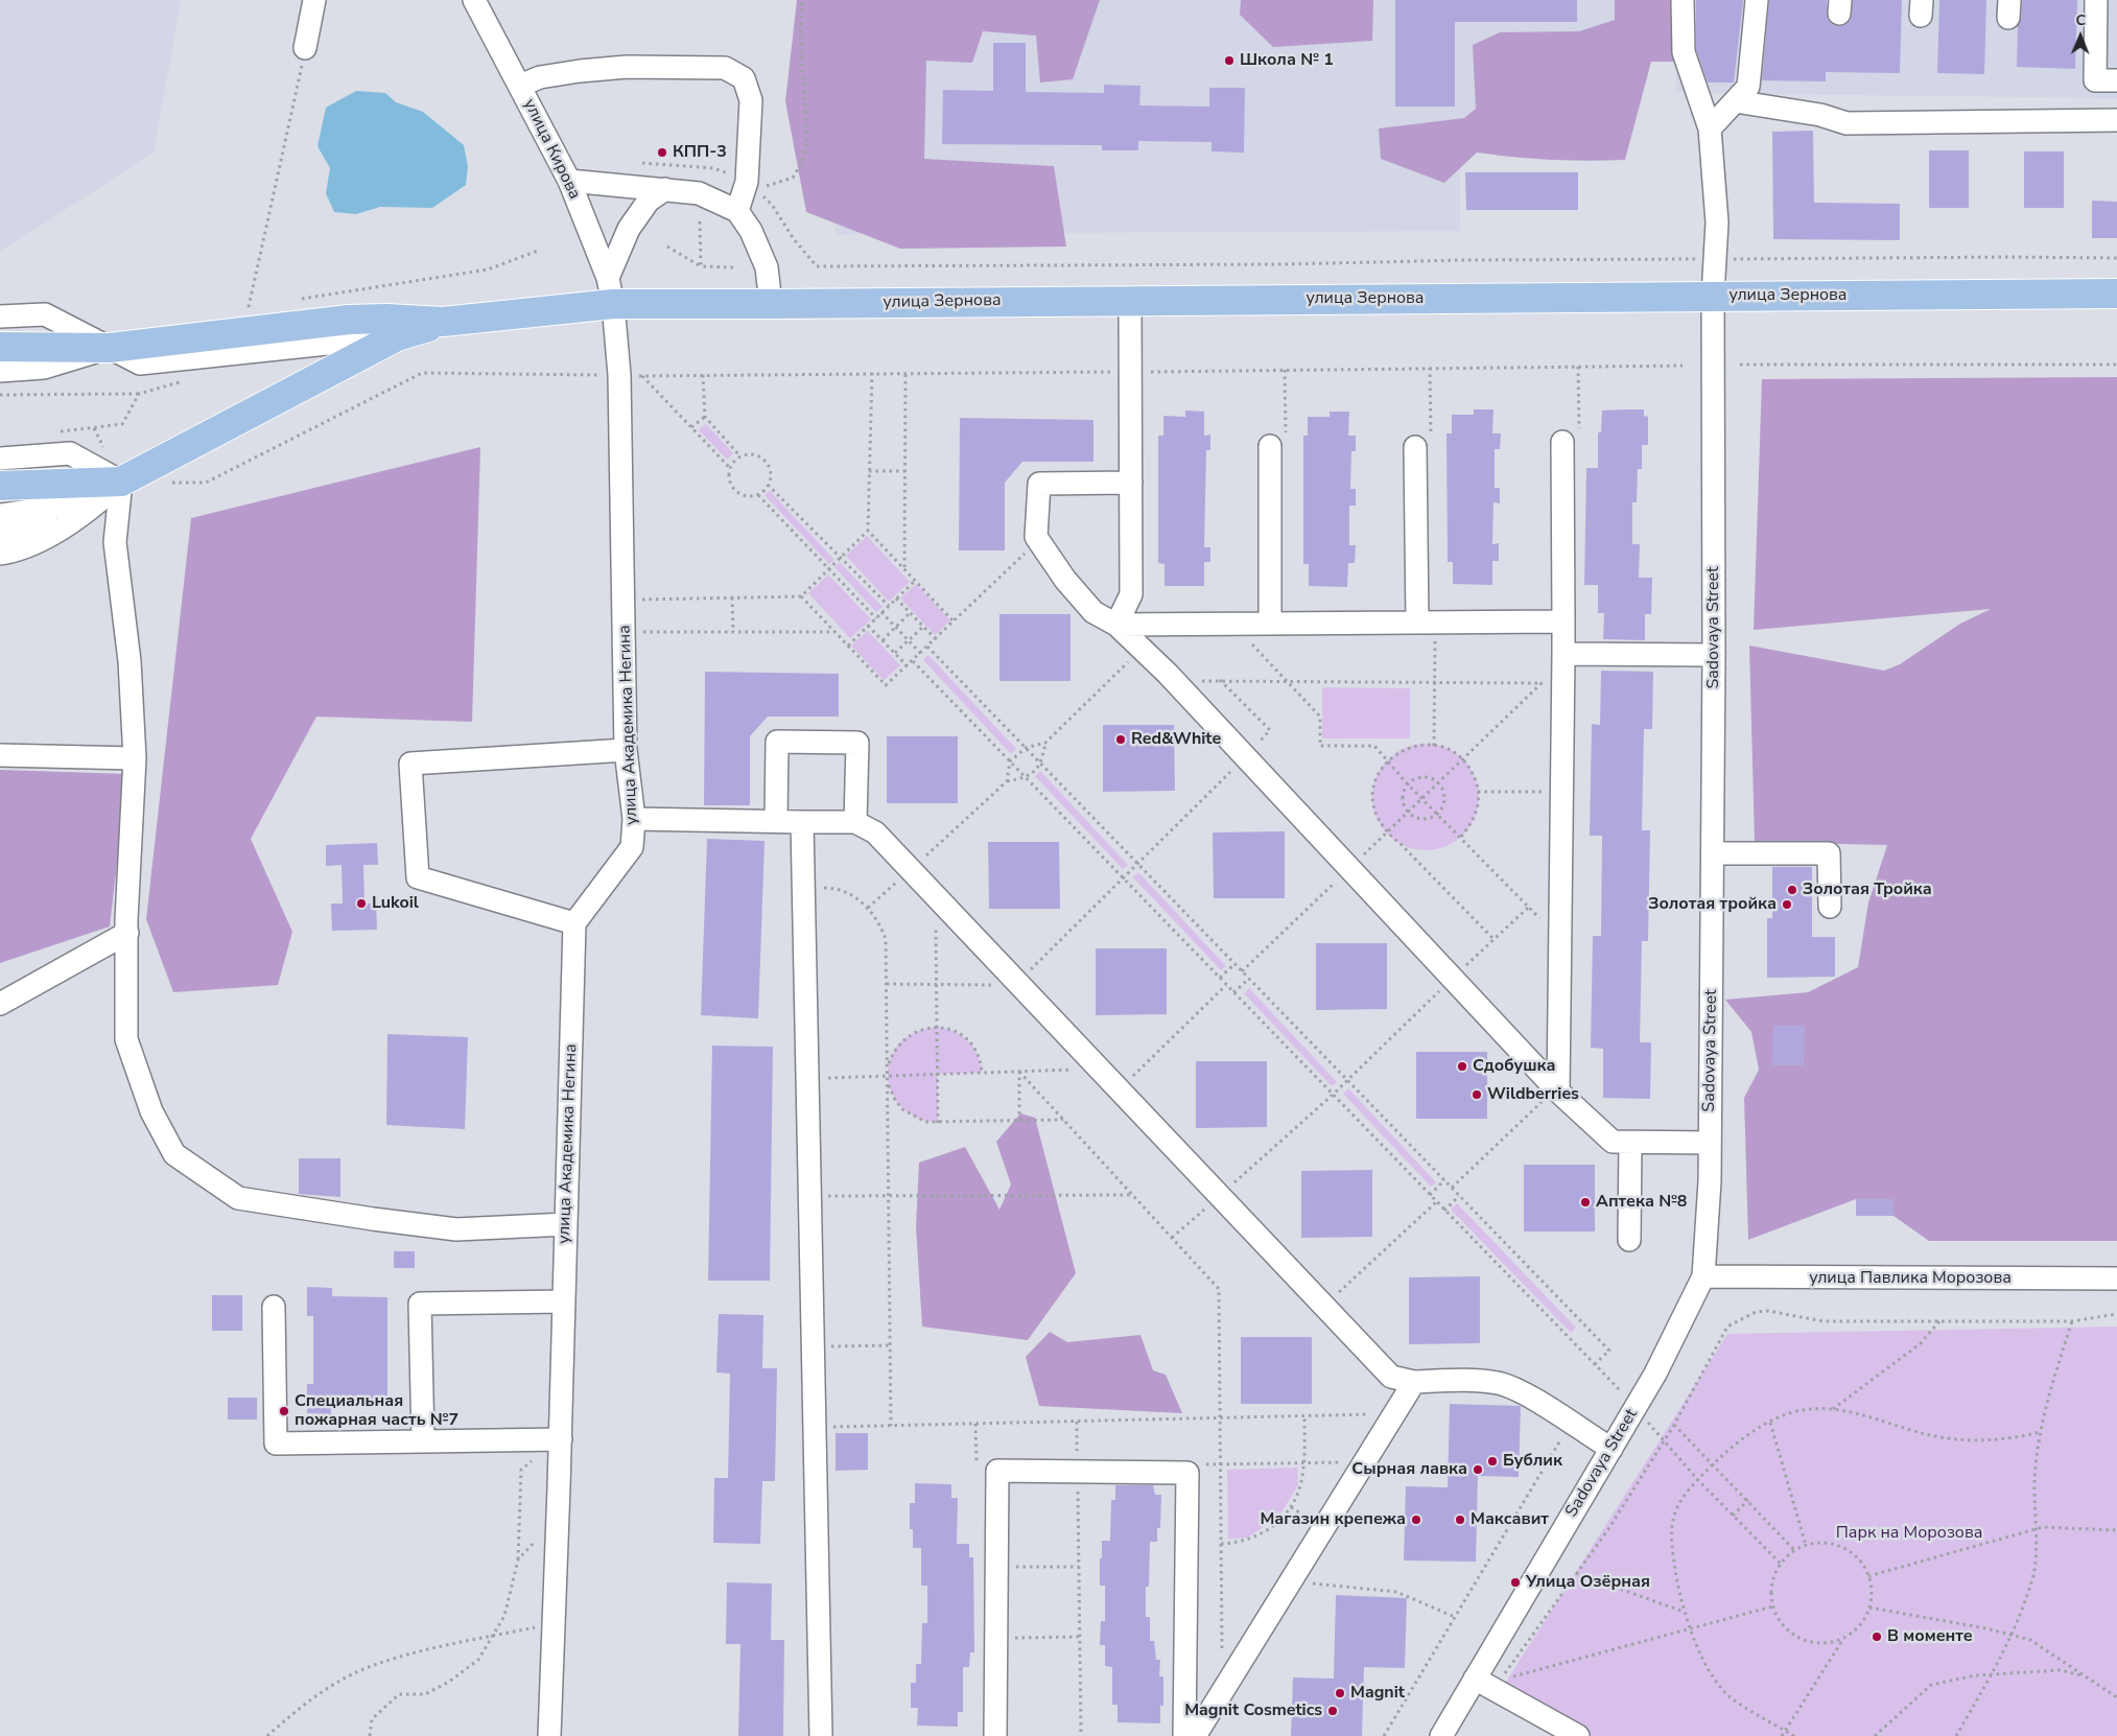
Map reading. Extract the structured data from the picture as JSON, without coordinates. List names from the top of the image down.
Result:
{
  "streets": {
    "main road": ["улица Зернова"],
    "street": [
      "улица Кирова",
      "Sadovaya Street",
      "улица Академика Негина",
      "улица Павлика Морозова"
    ]
  },
  "crossings": [
    ["улица Кирова", "улица Зернова"],
    ["улица Кирова", "улица Академика Негина"],
    ["улица Зернова", "Sadovaya Street"],
    ["улица Зернова", "улица Академика Негина"],
    ["Sadovaya Street", "улица Павлика Морозова"]
  ],
  "parks": ["Парк на Морозова"],
  "places": [
    "Школа № 1",
    "КПП-3",
    "Red&White",
    "Золотая Тройка",
    "Lukoil",
    "Золотая тройка",
    "Сдобушка",
    "Wildberries",
    "Аптека №8",
    "Специальная пожарная часть №7",
    "Бублик",
    "Сырная лавка",
    "Магазин крепежа",
    "Максавит",
    "Улица Озёрная",
    "В моменте",
    "Magnit",
    "Magnit Cosmetics"
  ],
  "north": "top"
}
